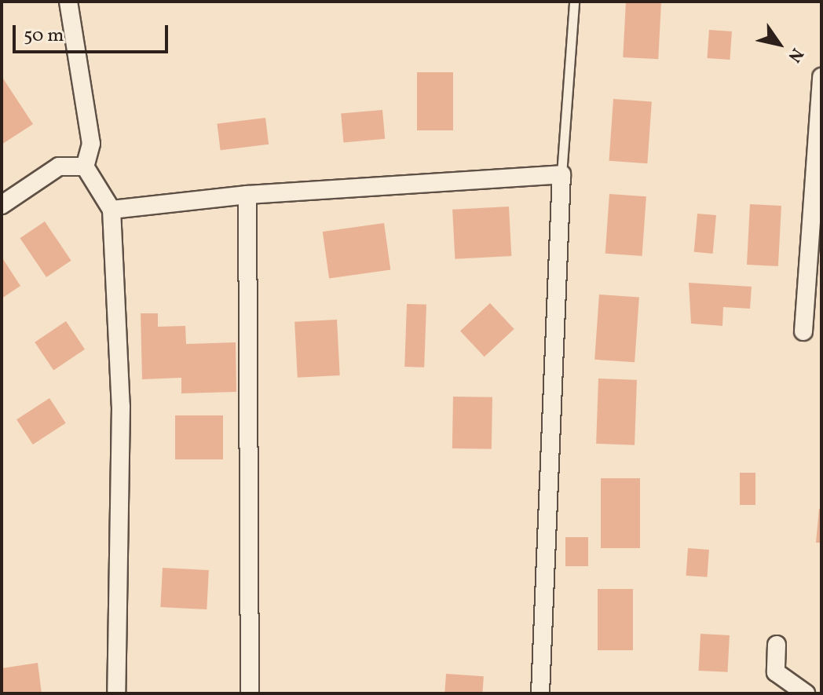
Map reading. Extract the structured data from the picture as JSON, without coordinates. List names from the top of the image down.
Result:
{
  "scale_bar": "50 m",
  "north": "bottom right"
}
